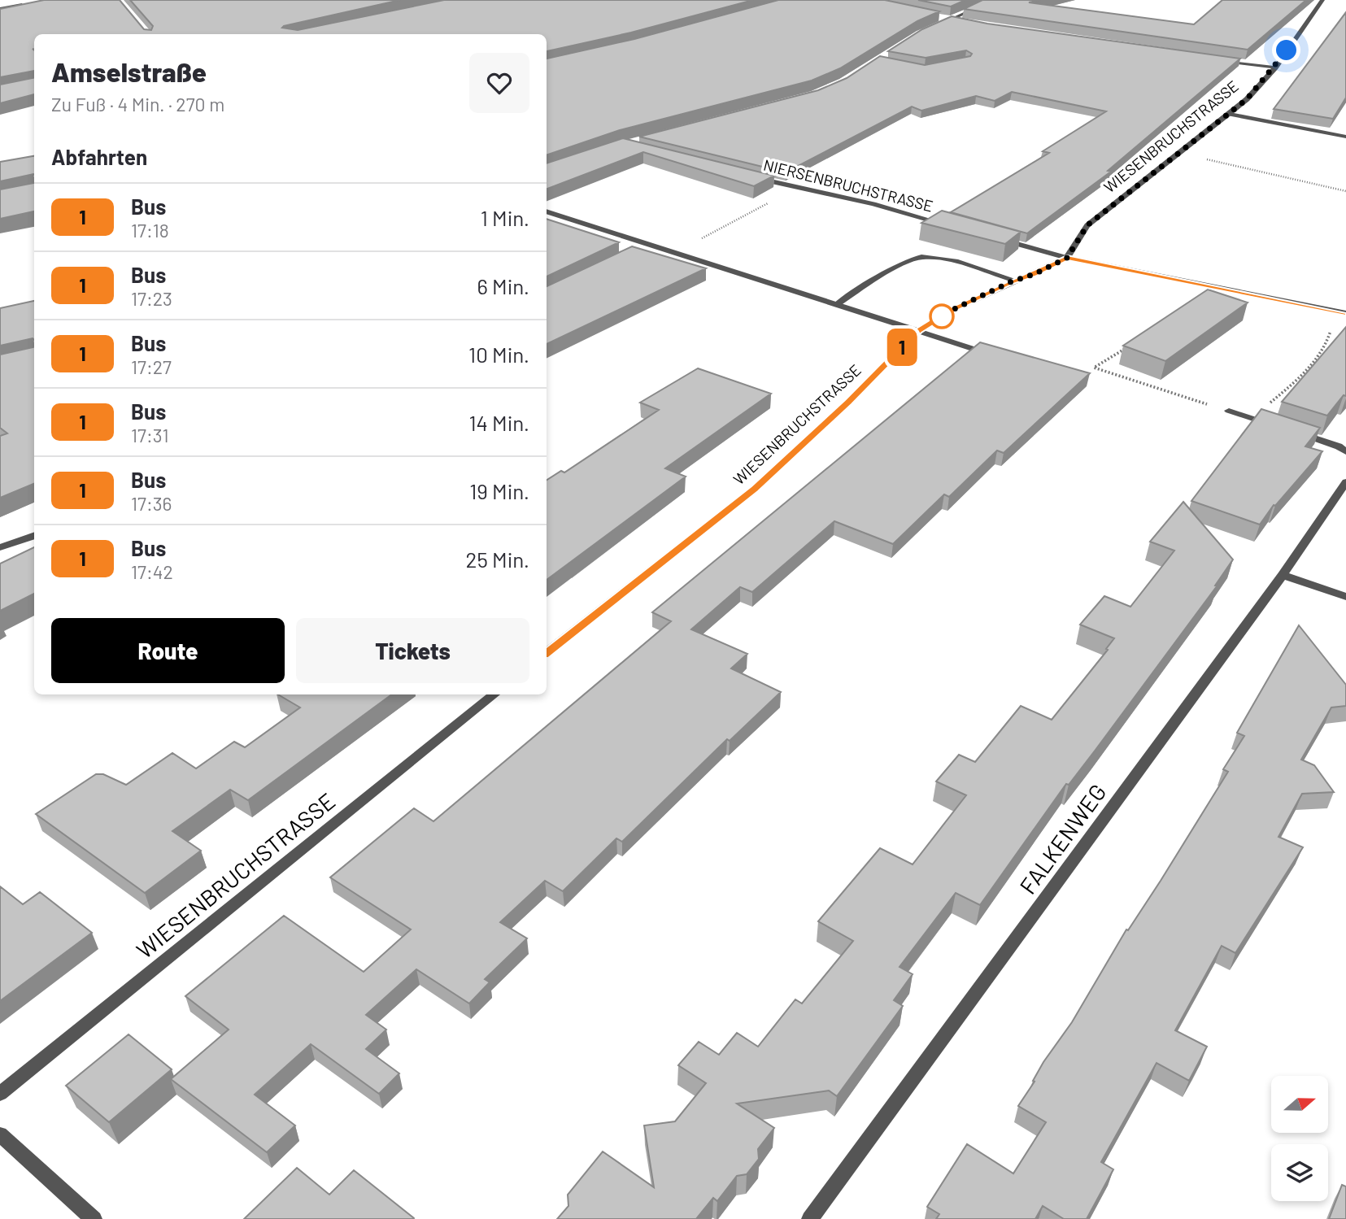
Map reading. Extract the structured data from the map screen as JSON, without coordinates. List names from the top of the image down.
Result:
{
  "streets": {
    "street": ["WIESENBRUCHSTRASSE", "NIERSENBRUCHSTRASSE", "FALKENWEG"]
  },
  "lines": ["bus line 1"],
  "north": "right",
  "page": {
    "on_map": "1",
    "heading": [
      ["Amselstraße", "Zu Fuß · 4 Min. · 270 m"],
      "Abfahrten"
    ],
    "list": [
      {
        "mark": "1",
        "name": "Bus",
        "note": "17:18",
        "value": "1 Min."
      },
      {
        "mark": "1",
        "name": "Bus",
        "note": "17:23",
        "value": "6 Min."
      },
      {
        "mark": "1",
        "name": "Bus",
        "note": "17:27",
        "value": "10 Min."
      },
      {
        "mark": "1",
        "name": "Bus",
        "note": "17:31",
        "value": "14 Min."
      },
      {
        "mark": "1",
        "name": "Bus",
        "note": "17:36",
        "value": "19 Min."
      },
      {
        "mark": "1",
        "name": "Bus",
        "note": "17:42",
        "value": "25 Min."
      }
    ],
    "buttons": ["Route", "Tickets"]
  }
}
